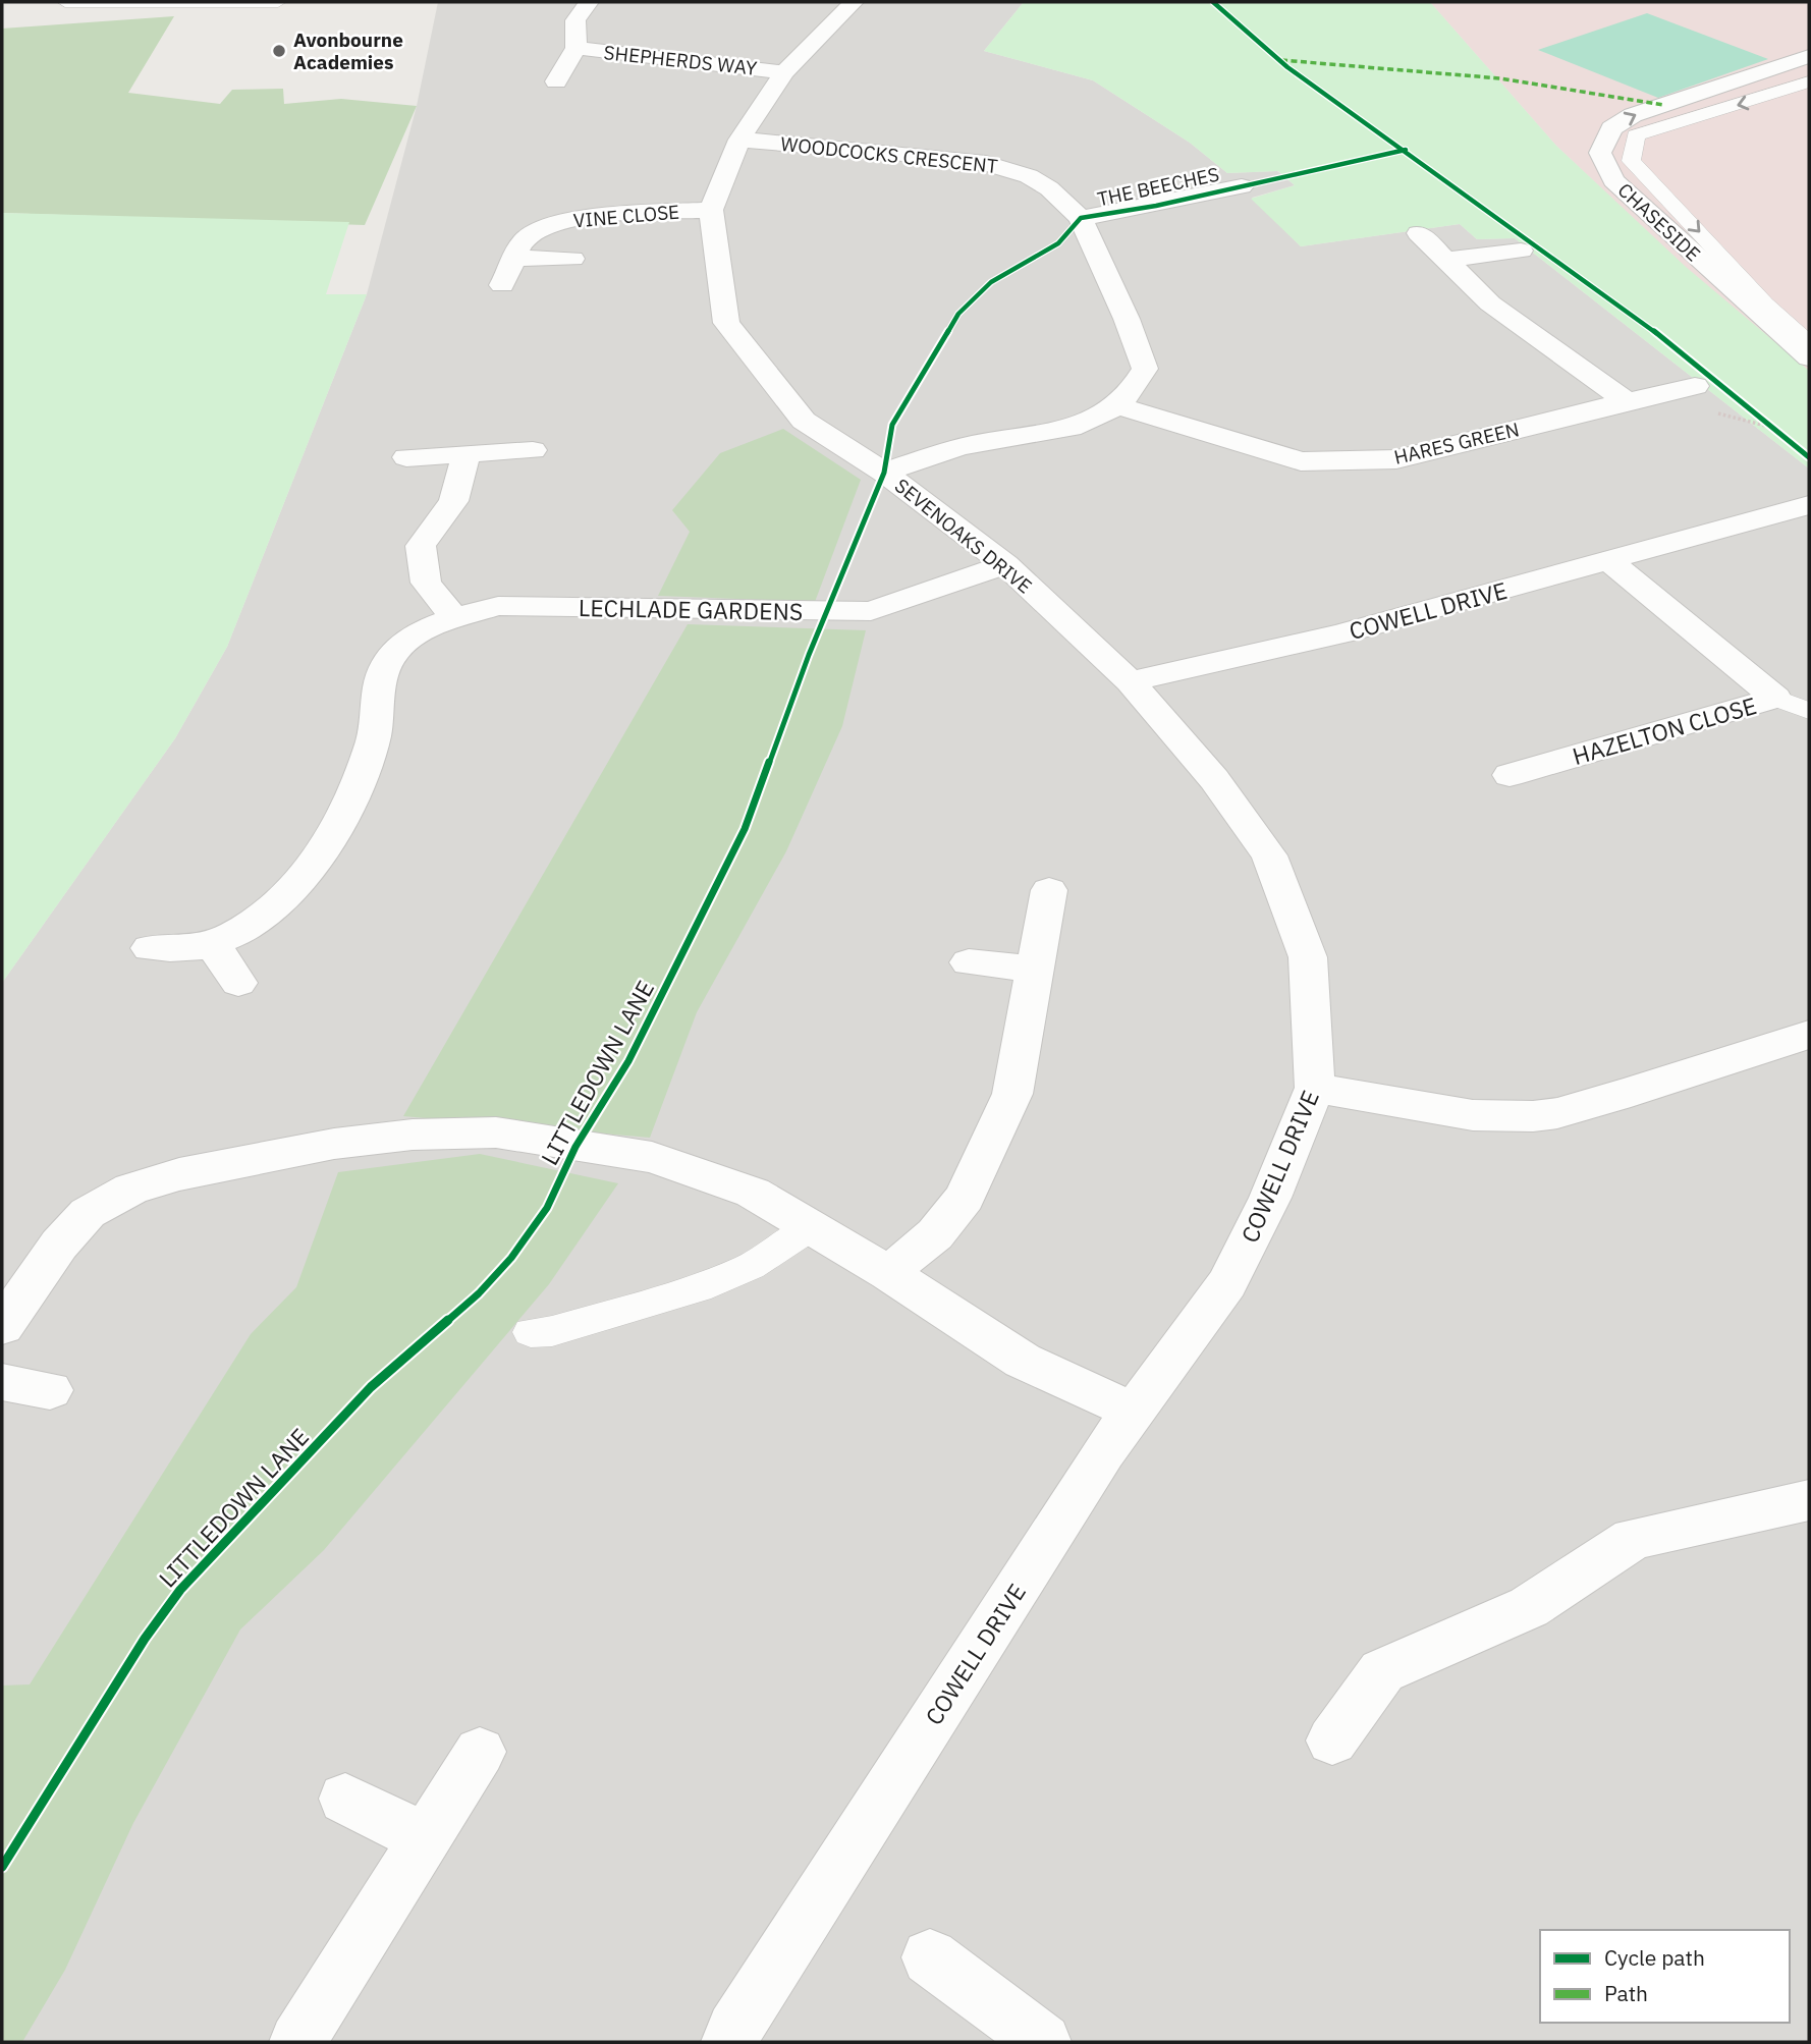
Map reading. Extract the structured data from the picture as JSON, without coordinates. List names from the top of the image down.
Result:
{
  "streets": {
    "street": [
      "SHEPHERDS WAY",
      "WOODCOCKS CRESCENT",
      "THE BEECHES",
      "VINE CLOSE",
      "CHASESIDE",
      "HARES GREEN",
      "SEVENOAKS DRIVE",
      "LECHLADE GARDENS",
      "COWELL DRIVE",
      "HAZELTON CLOSE"
    ],
    "cycle path": ["LITTLEDOWN LANE"]
  },
  "crossings": [
    ["SHEPHERDS WAY", "SEVENOAKS DRIVE"],
    ["WOODCOCKS CRESCENT", "THE BEECHES"],
    ["WOODCOCKS CRESCENT", "HARES GREEN"],
    ["WOODCOCKS CRESCENT", "SEVENOAKS DRIVE"],
    ["VINE CLOSE", "SEVENOAKS DRIVE"],
    ["SEVENOAKS DRIVE", "LECHLADE GARDENS"],
    ["SEVENOAKS DRIVE", "COWELL DRIVE"],
    ["COWELL DRIVE", "HAZELTON CLOSE"]
  ],
  "places": ["Avonbourne Academies"],
  "legend": ["Cycle path", "Path"]
}
